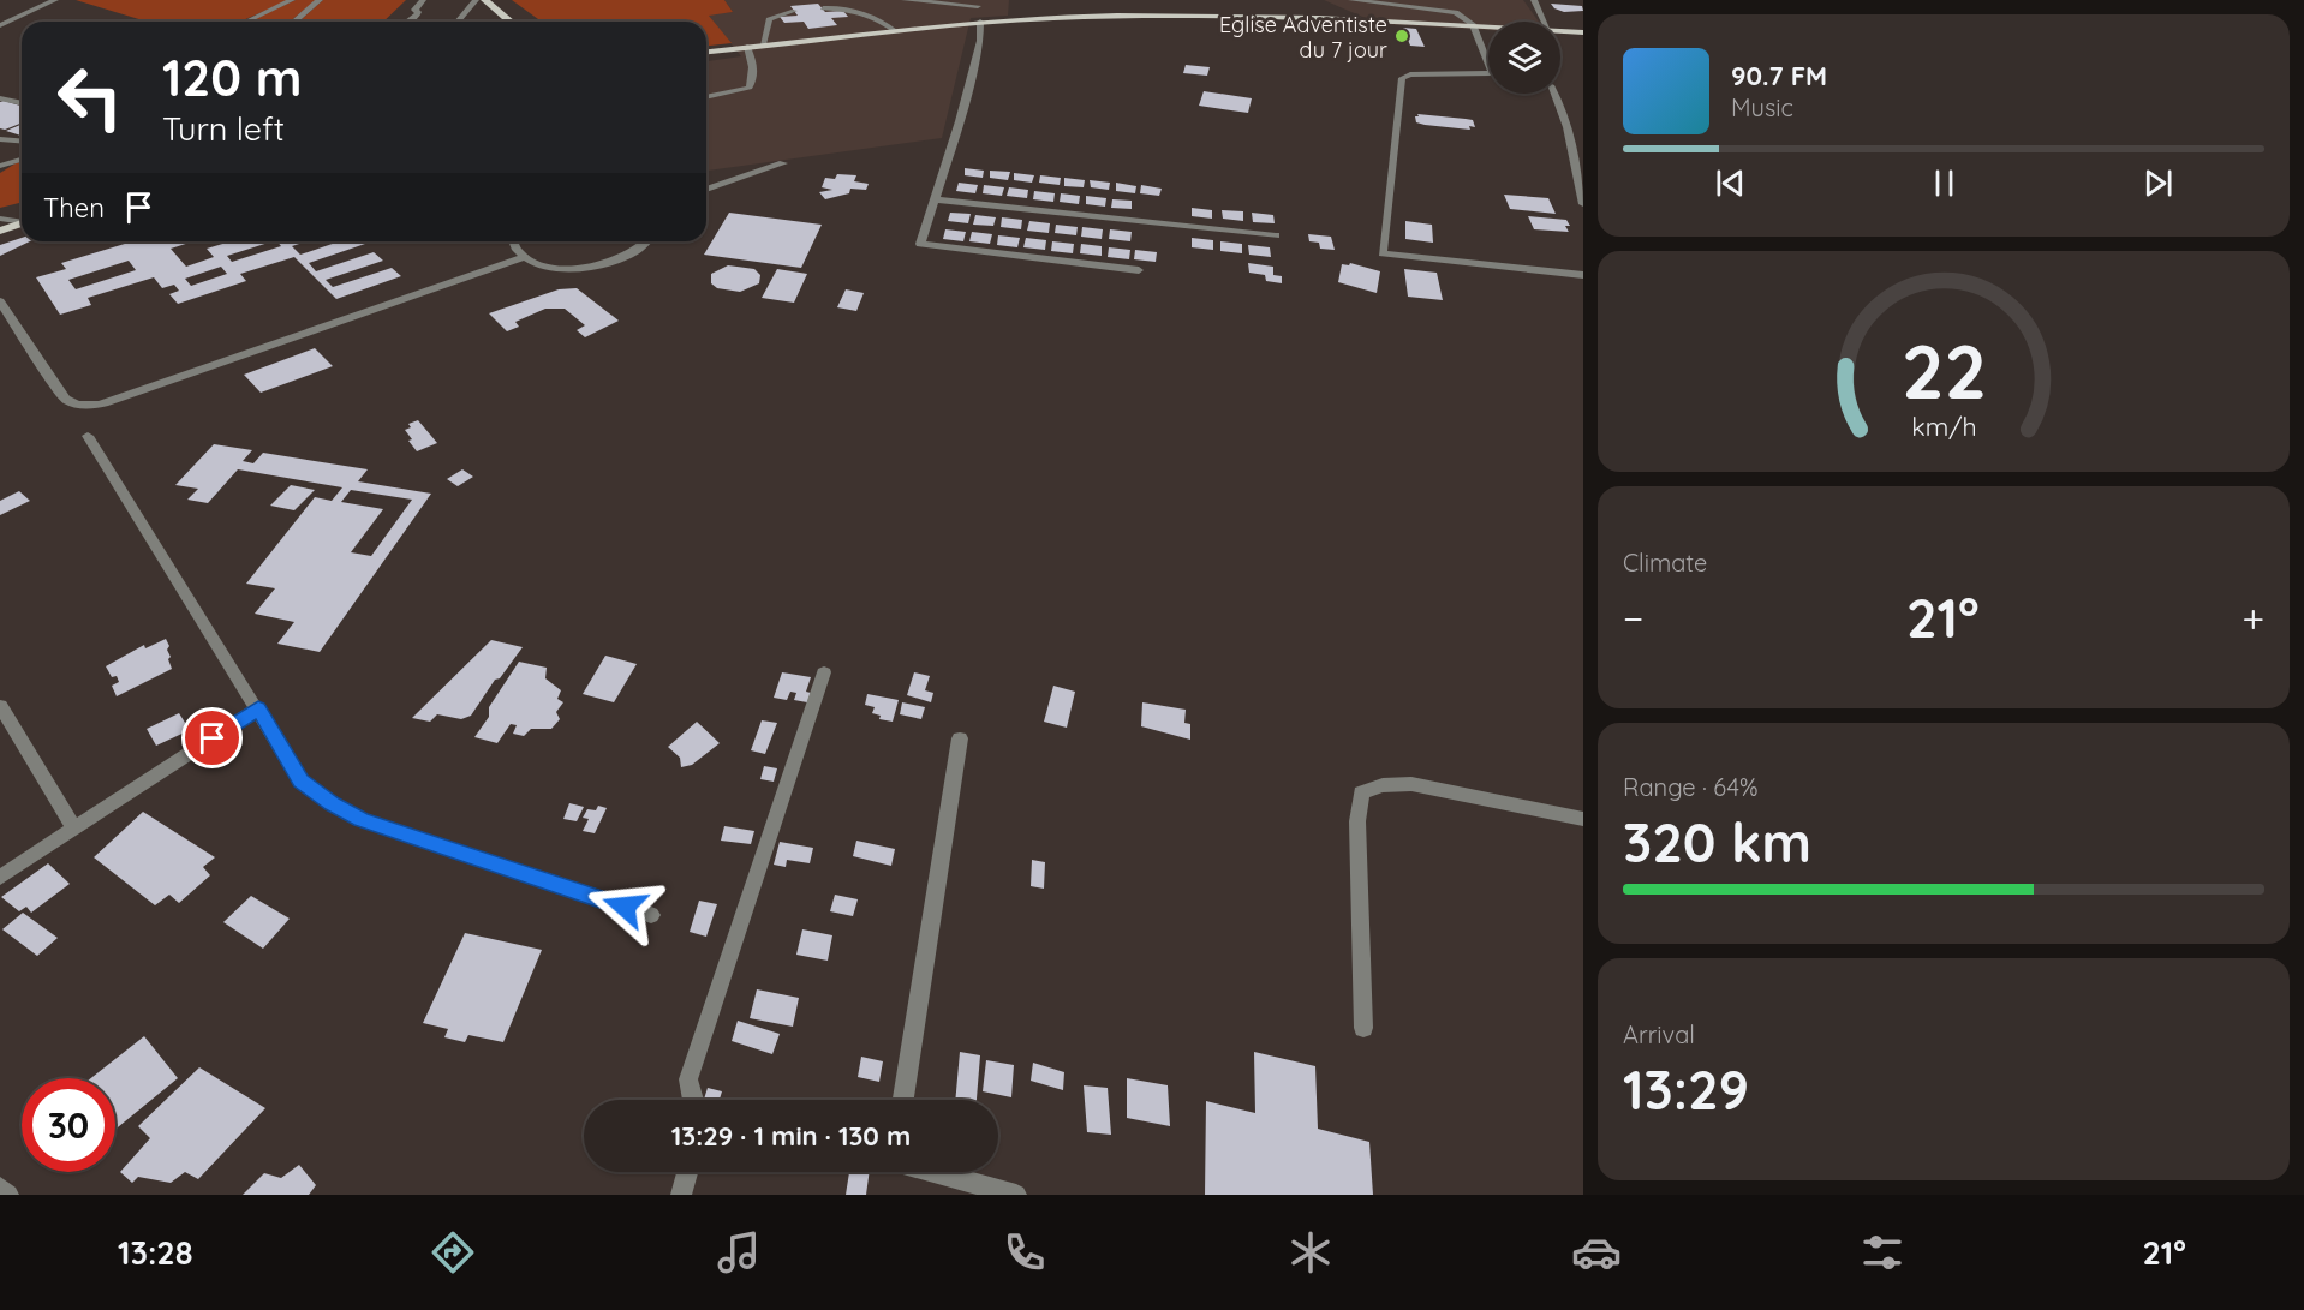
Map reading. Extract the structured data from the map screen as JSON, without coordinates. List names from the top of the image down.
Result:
{
  "places": ["Eglise Adventiste du 7 jour"],
  "page": {
    "turn": ["120 m", "Turn left"],
    "song": ["90.7 FM", "Music"],
    "then": "Then",
    "tile": [
      "Climate",
      ["Range · 64%", "320 km"],
      ["Arrival", "13:29"]
    ],
    "heat": ["−", "21°", "+"],
    "limit": "30",
    "trip": "13:29 · 1 min · 130 m",
    "tabs": ["13:28", "21°"],
    "gauge": ["22", "km/h"]
  }
}
